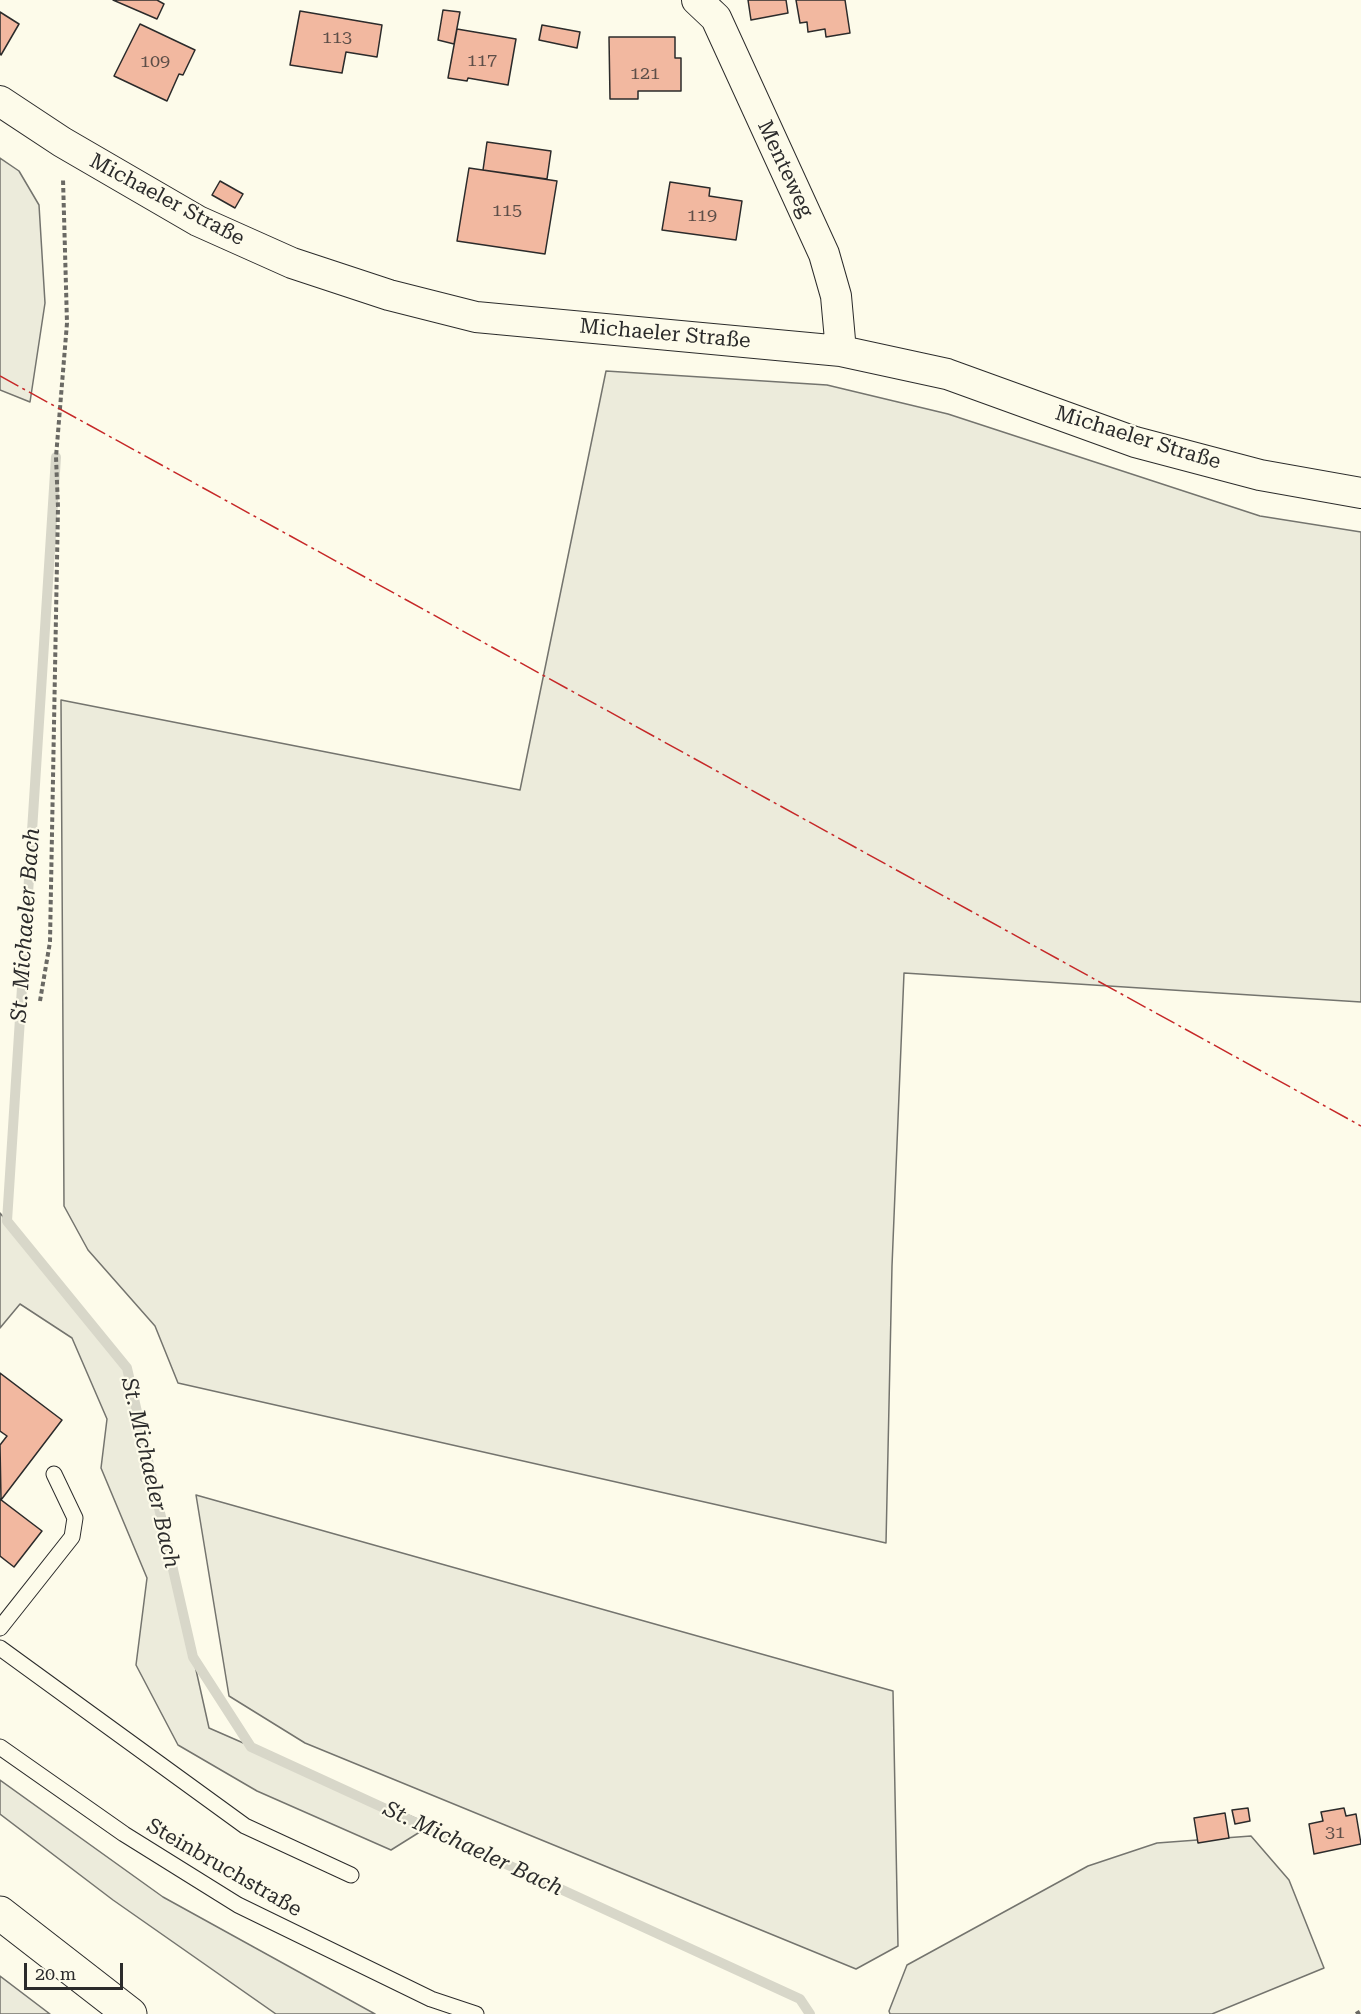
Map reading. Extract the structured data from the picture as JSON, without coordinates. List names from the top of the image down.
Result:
{
  "streets": {
    "street": ["Menteweg", "Michaeler Straße"],
    "lane": ["Steinbruchstraße"]
  },
  "crossings": [
    ["Menteweg", "Michaeler Straße"]
  ],
  "water": ["St. Michaeler Bach"],
  "house_numbers": [
    "113",
    "117",
    "109",
    "121",
    "115",
    "119",
    "31"
  ],
  "scale_bar": "20 m"
}
